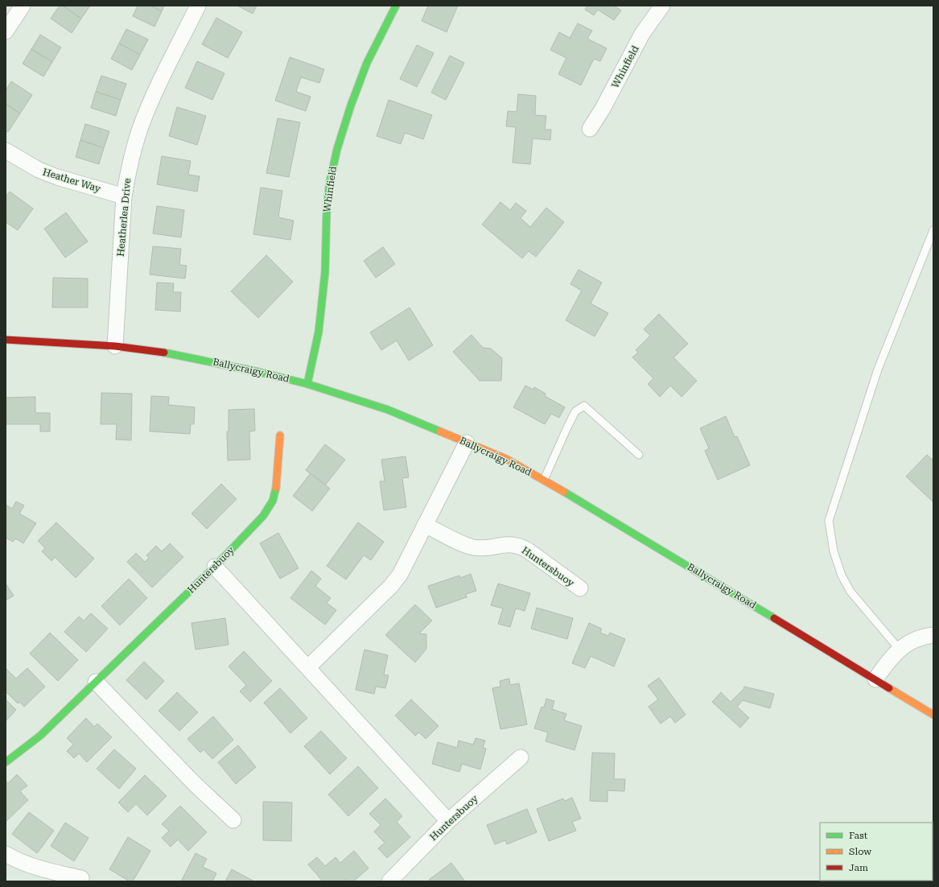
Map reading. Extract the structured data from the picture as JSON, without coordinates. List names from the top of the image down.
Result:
{
  "streets": {
    "street": [
      "Whinfield",
      "Heather Way",
      "Heatherlea Drive",
      "Ballycraigy Road",
      "Huntersbuoy"
    ]
  },
  "crossings": [
    ["Whinfield", "Ballycraigy Road"],
    ["Heather Way", "Heatherlea Drive"],
    ["Heatherlea Drive", "Ballycraigy Road"]
  ],
  "legend": ["Fast", "Slow", "Jam"]
}
